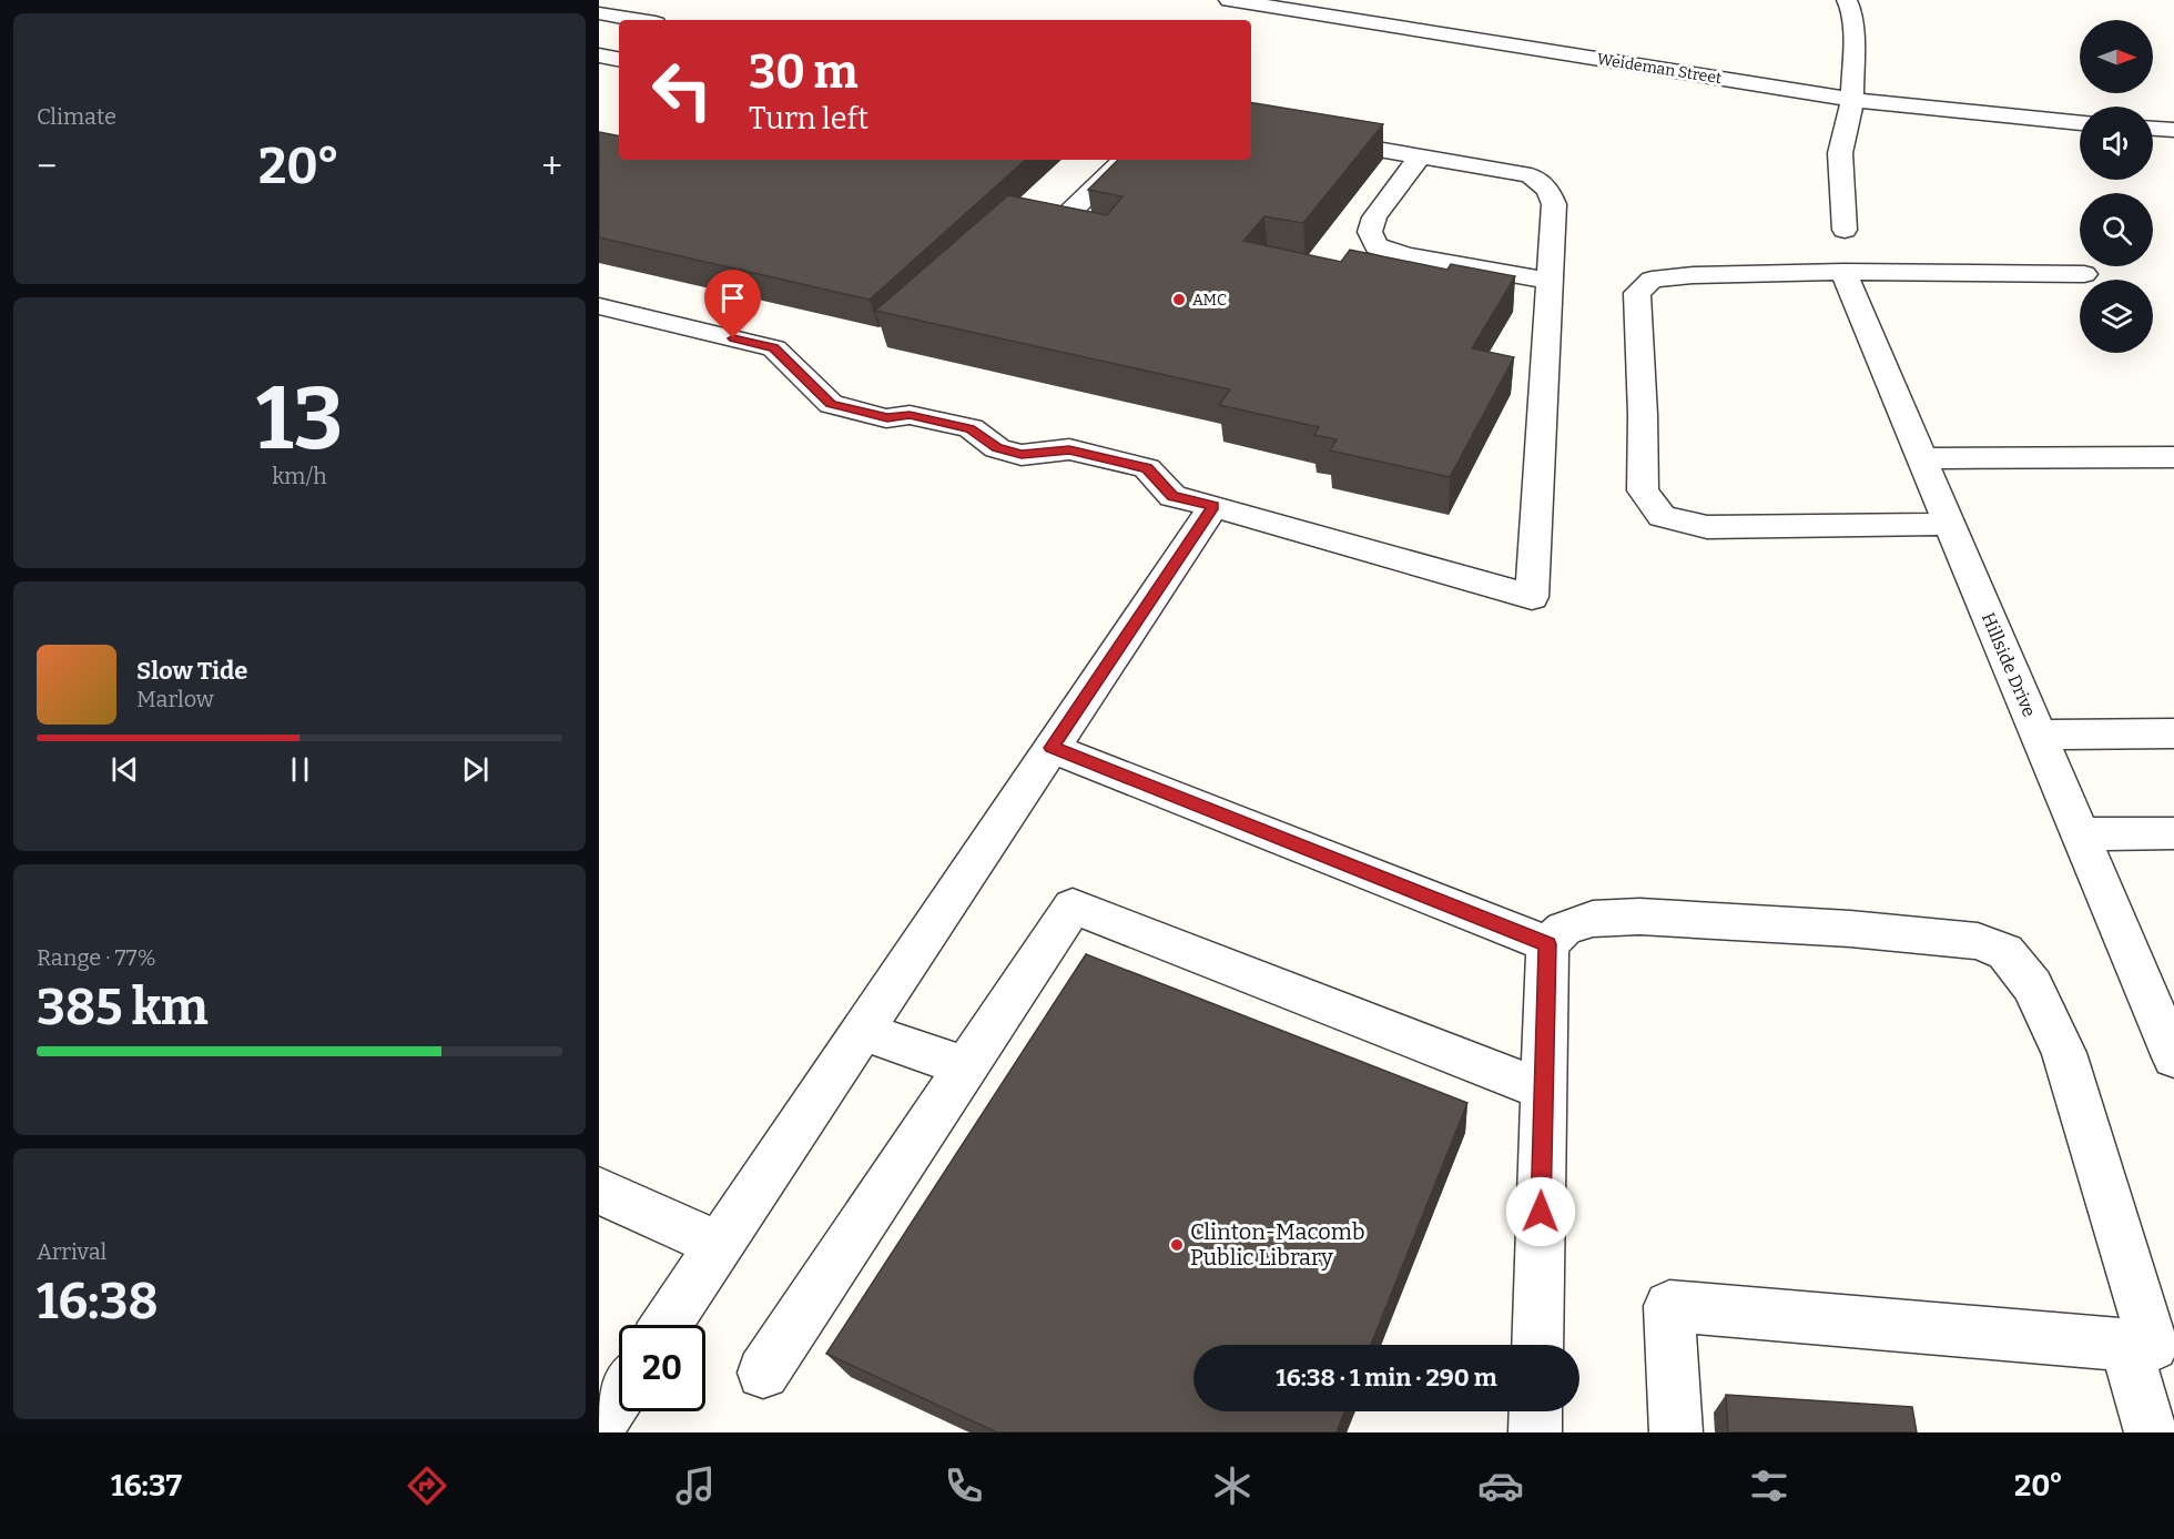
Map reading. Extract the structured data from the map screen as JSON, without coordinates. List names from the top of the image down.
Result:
{
  "streets": {
    "street": ["Weideman Street", "Hillside Drive"]
  },
  "places": ["AMC", "Clinton-Macomb Public Library"],
  "north": "right",
  "page": {
    "tile": [
      "Climate",
      ["13", "km/h"],
      ["Range · 77%", "385 km"],
      ["Arrival", "16:38"]
    ],
    "turn": ["30 m", "Turn left"],
    "heat": ["−", "20°", "+"],
    "song": ["Slow Tide", "Marlow"],
    "limit": "20",
    "trip": "16:38 · 1 min · 290 m",
    "tabs": ["16:37", "20°"]
  }
}
